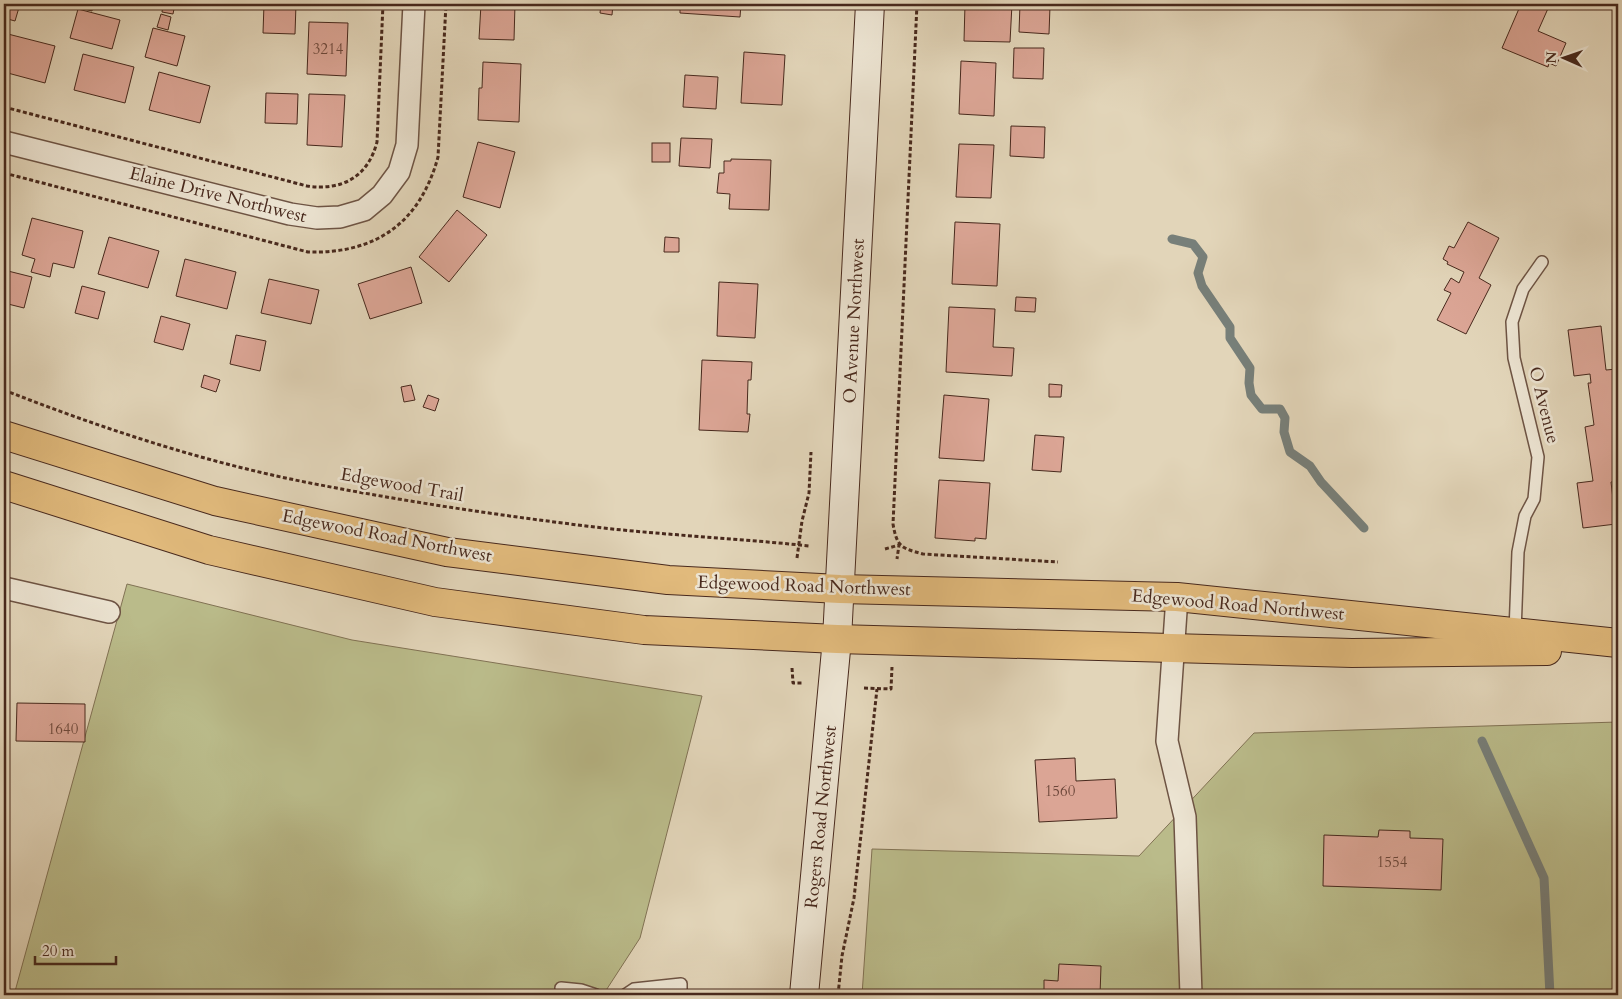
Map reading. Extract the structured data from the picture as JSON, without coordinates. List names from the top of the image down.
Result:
{
  "streets": {
    "main road": ["Edgewood Road Northwest"],
    "street": ["Elaine Drive Northwest", "O Avenue Northwest", "Rogers Road Northwest"],
    "lane": ["O Avenue"],
    "path": ["Edgewood Trail"]
  },
  "crossings": [
    ["O Avenue Northwest", "Edgewood Road Northwest"],
    ["O Avenue Northwest", "Rogers Road Northwest"],
    ["O Avenue", "Edgewood Road Northwest"],
    ["Edgewood Road Northwest", "Rogers Road Northwest"]
  ],
  "house_numbers": [
    "3214",
    "1640",
    "1560",
    "1554"
  ],
  "scale_bar": "20 m",
  "north": "left"
}
